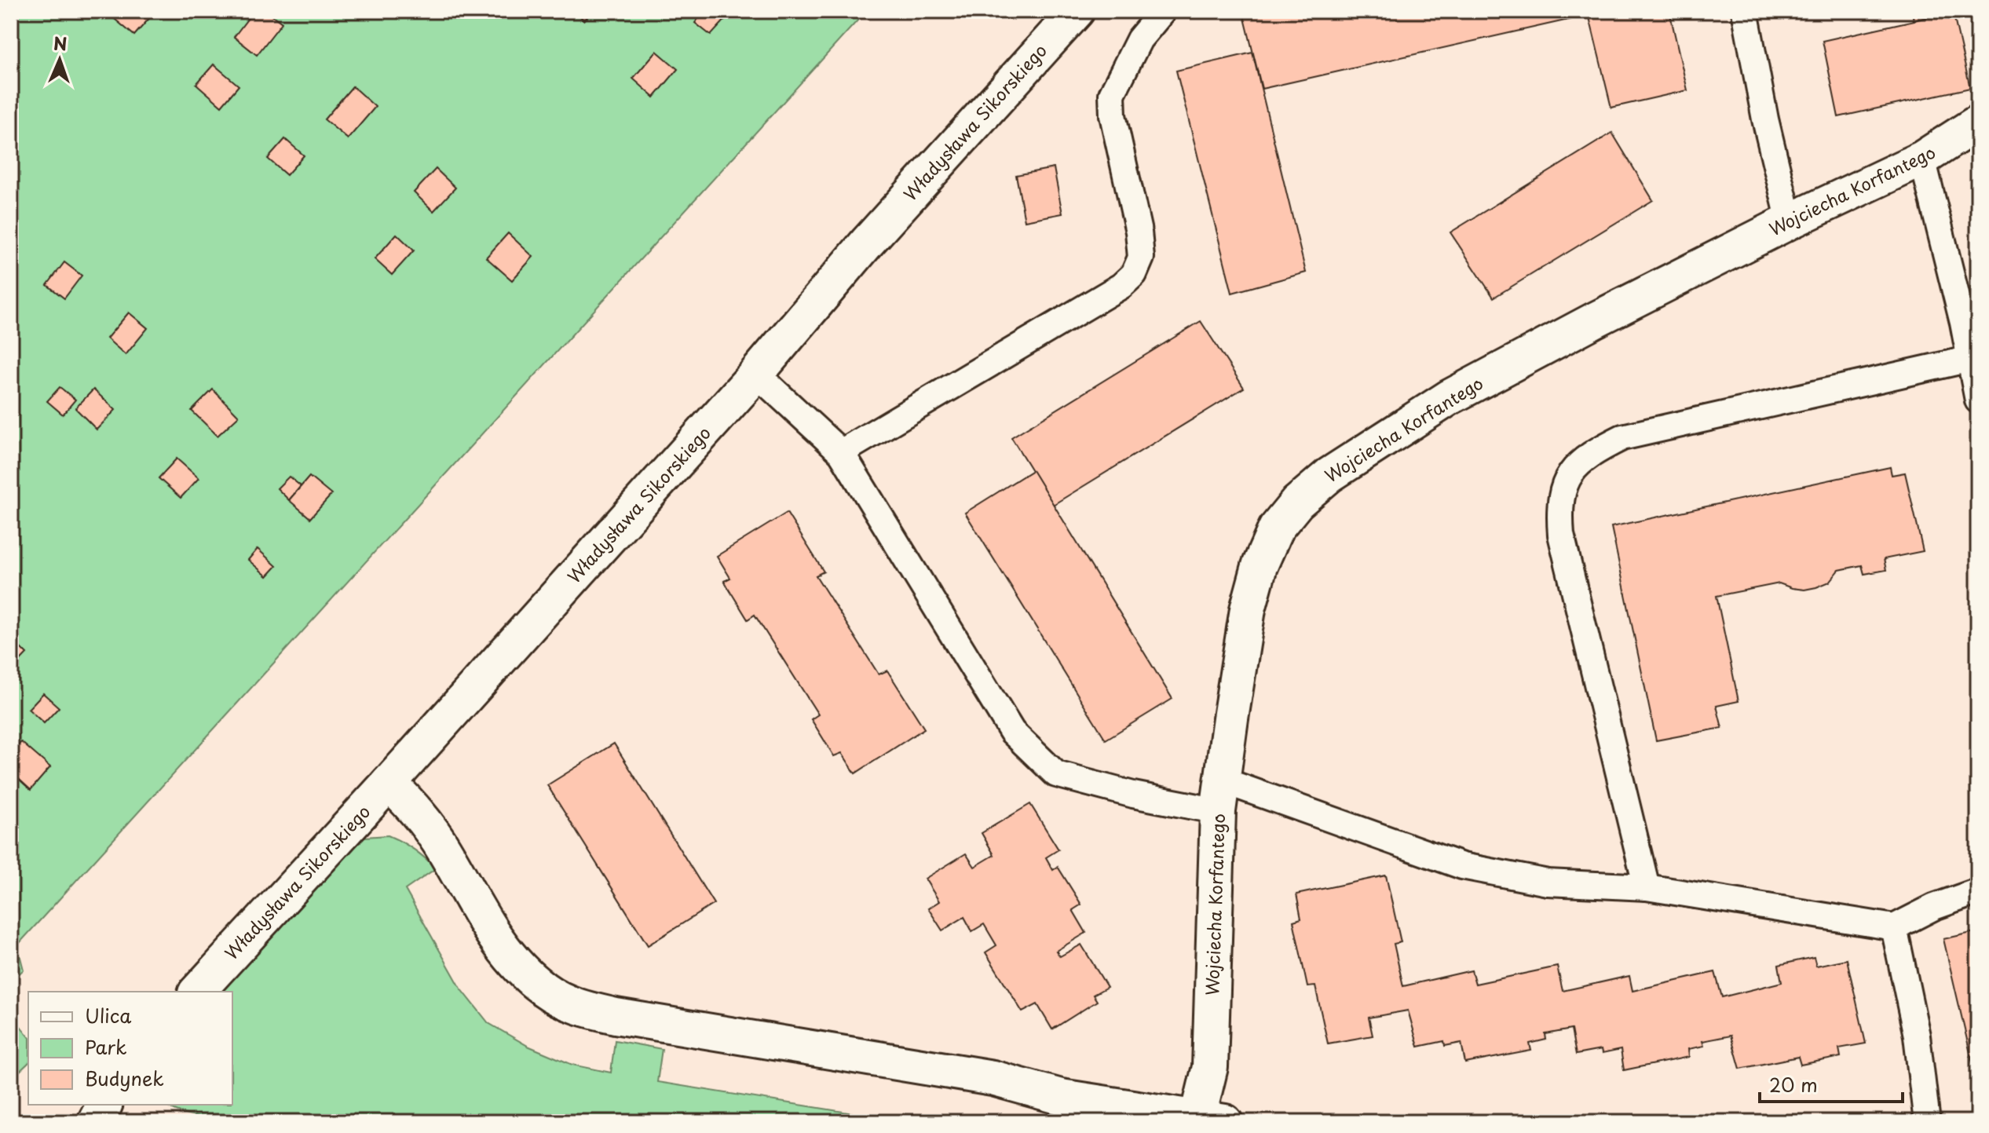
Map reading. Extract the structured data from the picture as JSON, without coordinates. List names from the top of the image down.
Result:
{
  "streets": {
    "street": ["Władysława Sikorskiego", "Wojciecha Korfantego"]
  },
  "legend": ["Ulica", "Park", "Budynek"],
  "scale_bar": "20 m",
  "north": "top"
}
